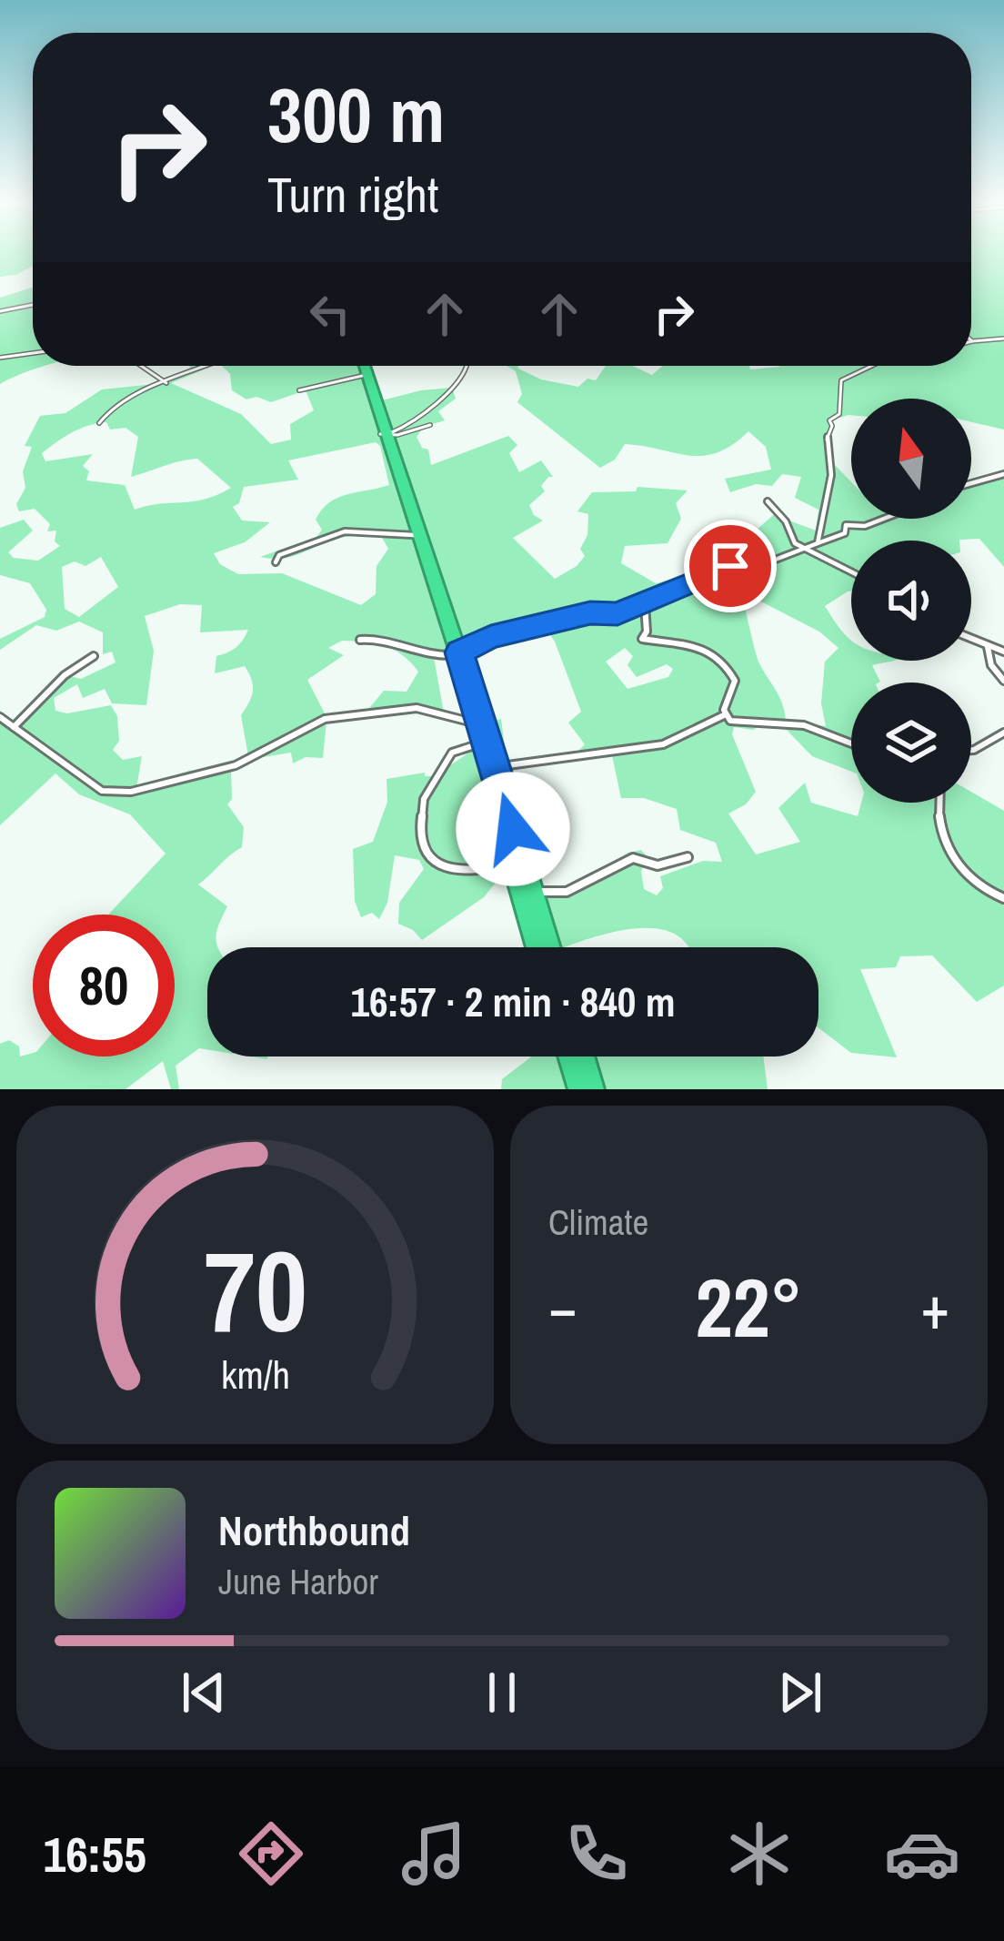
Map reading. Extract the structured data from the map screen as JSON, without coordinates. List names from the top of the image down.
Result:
{
  "north": "top",
  "page": {
    "turn": ["300 m", "Turn right"],
    "limit": "80",
    "trip": "16:57 · 2 min · 840 m",
    "tile": "Climate",
    "heat": ["−", "22°", "+"],
    "song": ["Northbound", "June Harbor"],
    "tabs": "16:55",
    "gauge": ["70", "km/h"]
  }
}
